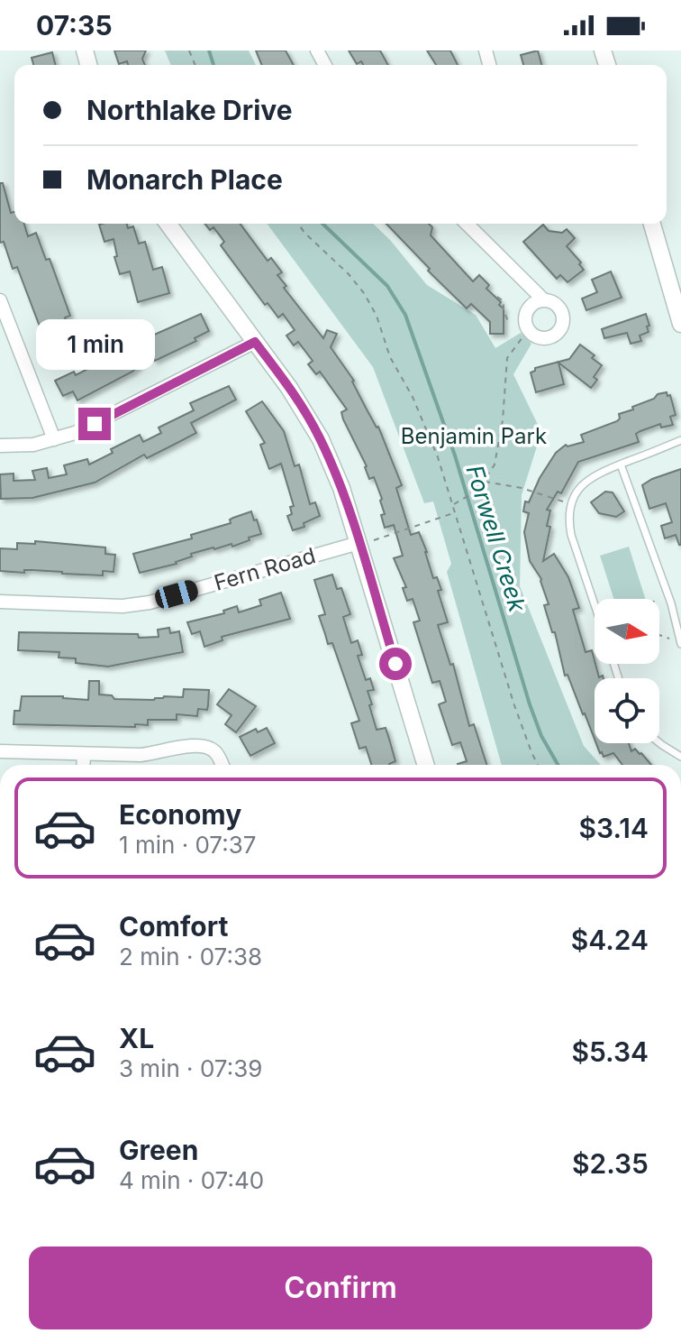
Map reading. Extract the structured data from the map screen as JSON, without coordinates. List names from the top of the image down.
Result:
{
  "streets": {
    "street": ["Fern Road"]
  },
  "water": ["Forwell Creek"],
  "parks": ["Benjamin Park"],
  "north": "right",
  "page": {
    "status": "07:35",
    "banner": ["Northlake Drive", "Monarch Place"],
    "bubble": "1 min",
    "list": [
      {
        "name": "Economy",
        "note": "1 min · 07:37",
        "value": "$3.14"
      },
      {
        "name": "Comfort",
        "note": "2 min · 07:38",
        "value": "$4.24"
      },
      {
        "name": "XL",
        "note": "3 min · 07:39",
        "value": "$5.34"
      },
      {
        "name": "Green",
        "note": "4 min · 07:40",
        "value": "$2.35"
      }
    ],
    "buttons": "Confirm"
  }
}
